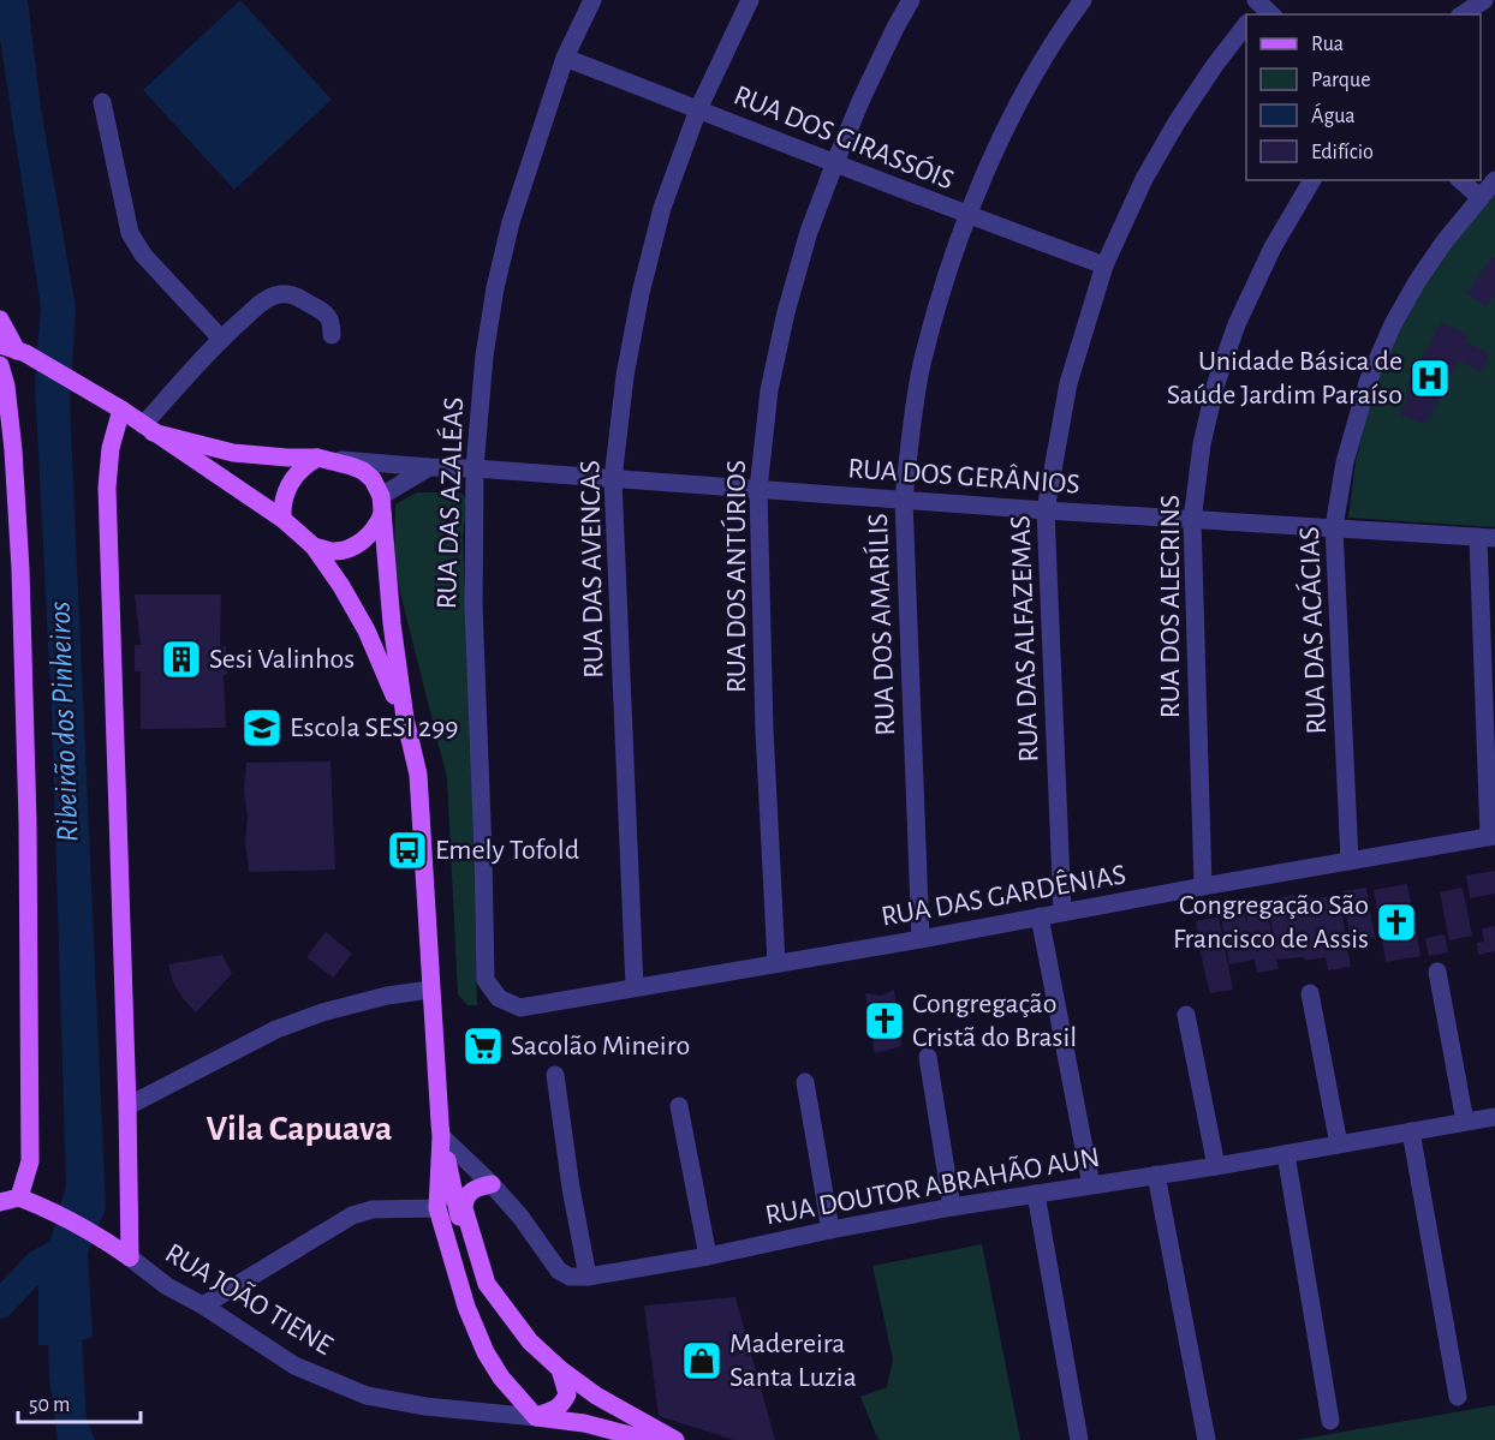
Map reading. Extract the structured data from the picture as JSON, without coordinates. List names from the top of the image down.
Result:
{
  "streets": {
    "main road": ["RUA JOÃO TIENE"],
    "street": [
      "RUA DOS GIRASSÓIS",
      "RUA DOS GERÂNIOS",
      "RUA DAS AZALÉAS",
      "RUA DAS AVENCAS",
      "RUA DOS ANTÚRIOS",
      "RUA DOS ALECRINS",
      "RUA DOS AMARÍLIS",
      "RUA DAS ACÁCIAS",
      "RUA DAS ALFAZEMAS",
      "RUA DAS GARDÊNIAS",
      "RUA DOUTOR ABRAHÃO AUN"
    ]
  },
  "crossings": [
    ["RUA DOS GIRASSÓIS", "RUA DAS AZALÉAS"],
    ["RUA DOS GIRASSÓIS", "RUA DAS AVENCAS"],
    ["RUA DOS GIRASSÓIS", "RUA DOS ANTÚRIOS"],
    ["RUA DOS GIRASSÓIS", "RUA DOS AMARÍLIS"],
    ["RUA DOS GIRASSÓIS", "RUA DAS ALFAZEMAS"],
    ["RUA DOS GERÂNIOS", "RUA DAS AZALÉAS"],
    ["RUA DOS GERÂNIOS", "RUA DAS AVENCAS"],
    ["RUA DOS GERÂNIOS", "RUA DOS ANTÚRIOS"],
    ["RUA DOS GERÂNIOS", "RUA DOS ALECRINS"],
    ["RUA DOS GERÂNIOS", "RUA DOS AMARÍLIS"],
    ["RUA DOS GERÂNIOS", "RUA DAS ACÁCIAS"],
    ["RUA DOS GERÂNIOS", "RUA DAS ALFAZEMAS"],
    ["RUA DAS AZALÉAS", "RUA DAS GARDÊNIAS"],
    ["RUA DAS AVENCAS", "RUA DAS GARDÊNIAS"],
    ["RUA DOS ANTÚRIOS", "RUA DAS GARDÊNIAS"],
    ["RUA DOS ALECRINS", "RUA DAS GARDÊNIAS"],
    ["RUA DOS AMARÍLIS", "RUA DAS GARDÊNIAS"],
    ["RUA DAS ACÁCIAS", "RUA DAS GARDÊNIAS"],
    ["RUA DAS ALFAZEMAS", "RUA DAS GARDÊNIAS"]
  ],
  "districts": ["Vila Capuava"],
  "water": ["Ribeirão dos Pinheiros"],
  "places": {
    "hospital": ["Unidade Básica de Saúde Jardim Paraíso"],
    "building": ["Sesi Valinhos"],
    "school or university": ["Escola SESI 299"],
    "bus stop": ["Emely Tofold"],
    "church": ["Congregação São Francisco de Assis", "Congregação Cristã do Brasil"],
    "supermarket": ["Sacolão Mineiro"],
    "shop": ["Madereira Santa Luzia"]
  },
  "legend": [
    "Rua",
    "Parque",
    "Água",
    "Edifício"
  ],
  "scale_bar": "50 m"
}
